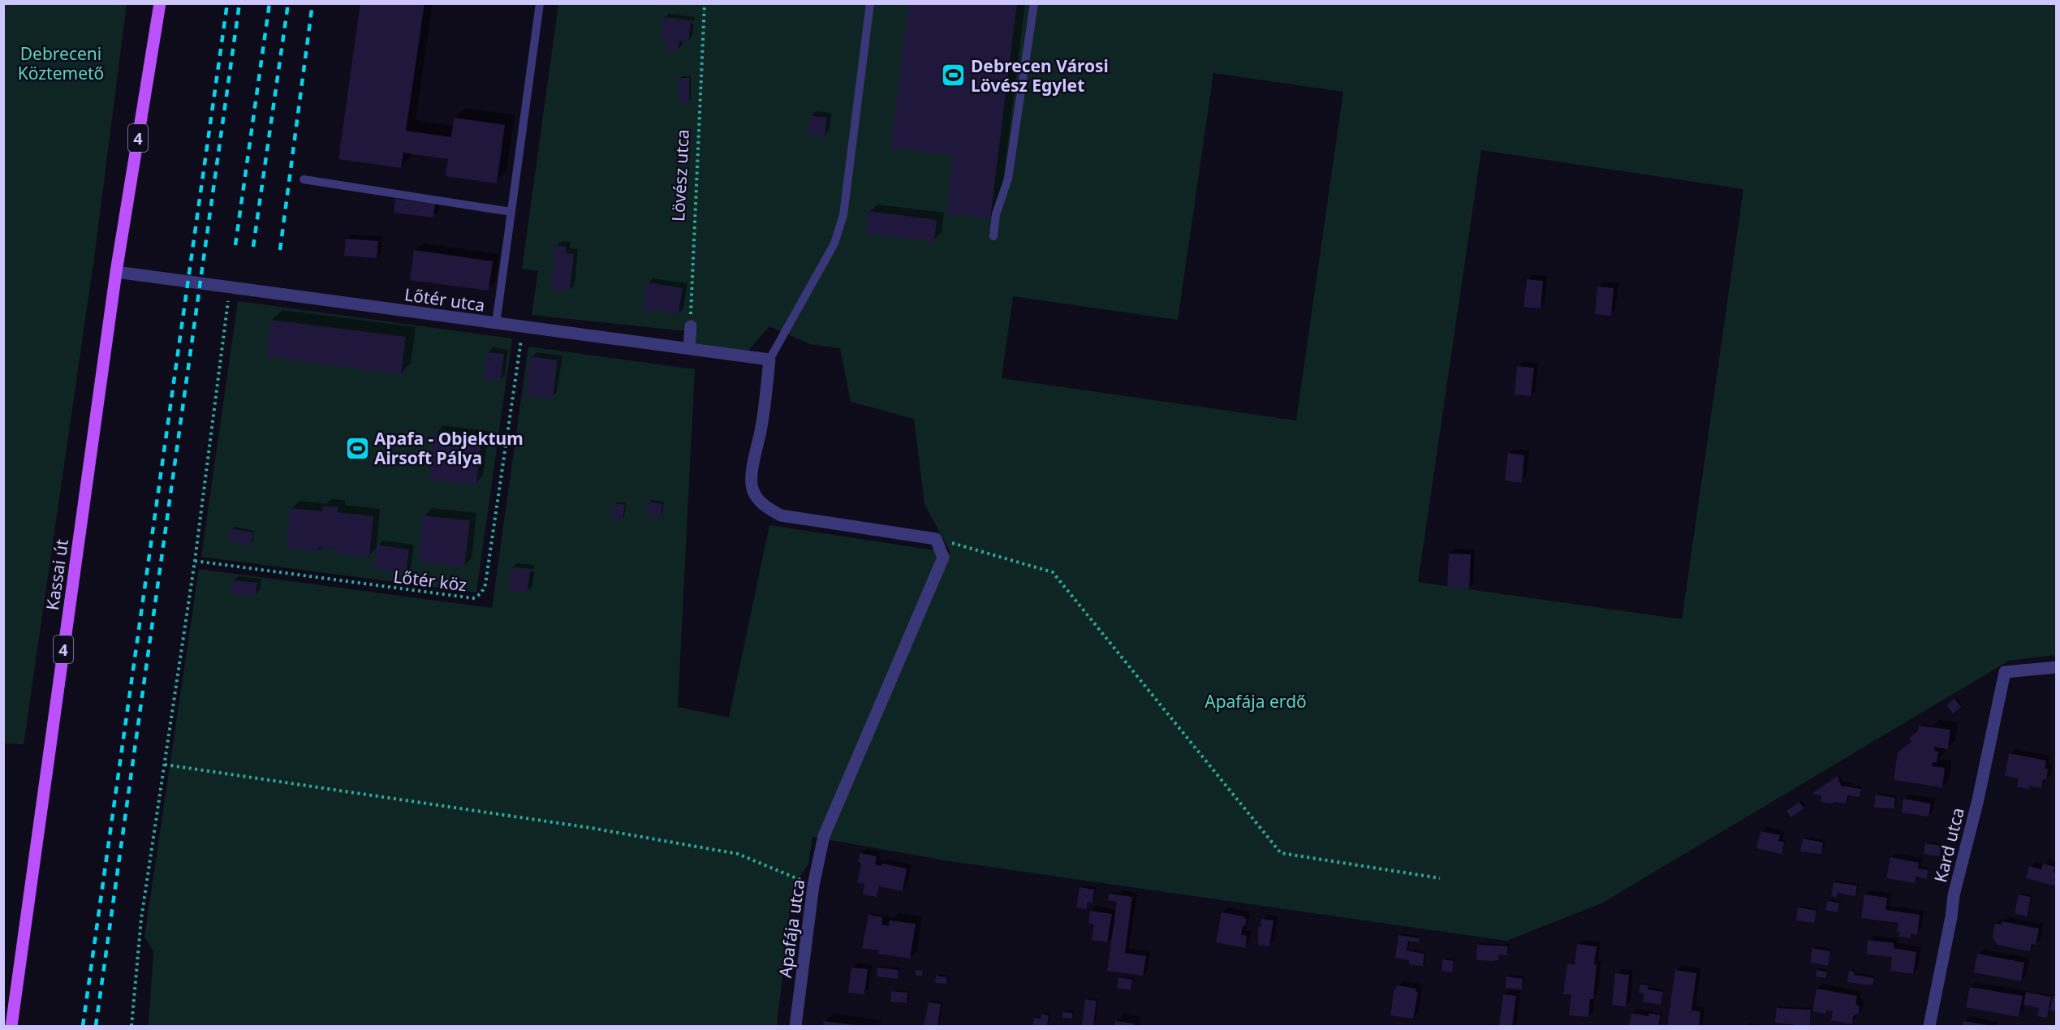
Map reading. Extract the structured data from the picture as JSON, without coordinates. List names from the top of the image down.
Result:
{
  "streets": {
    "main road": ["4", "Kassai út"],
    "street": ["Lőtér utca", "Kard utca", "Apafája utca"],
    "path": ["Lövész utca", "Lőtér köz"]
  },
  "crossings": [
    ["4", "Lőtér utca"],
    ["4", "Kassai út"],
    ["Lőtér utca", "Kassai út"],
    ["Lőtér utca", "Lőtér köz"]
  ],
  "parks": ["Debreceni Köztemető", "Apafája erdő"],
  "places": {
    "sports": ["Debrecen Városi Lövész Egylet", "Apafa - Objektum Airsoft Pálya"]
  }
}
